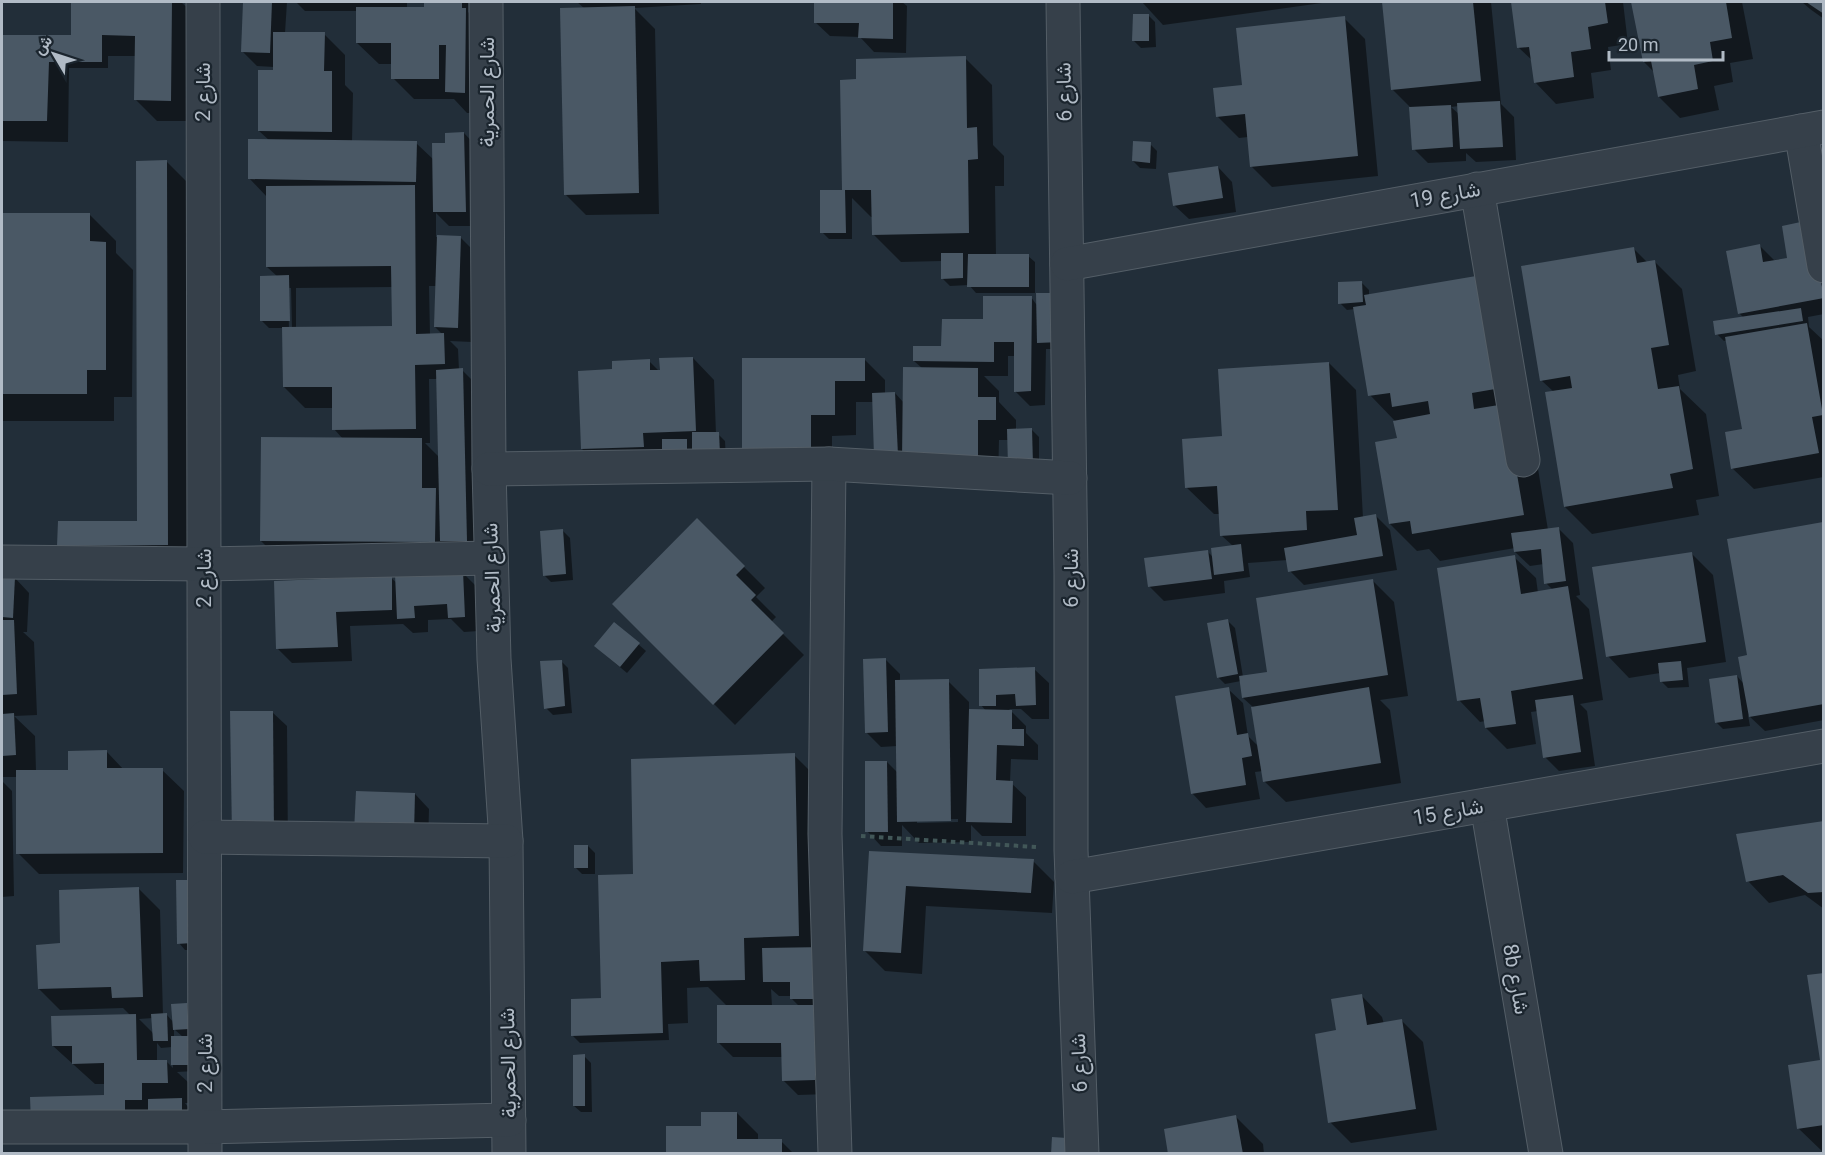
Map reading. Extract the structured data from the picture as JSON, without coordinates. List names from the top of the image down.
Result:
{
  "streets": {
    "street": [
      "شارع 2",
      "شارع الحمرية",
      "شارع 6",
      "شارع 19",
      "شارع 15",
      "8b شارع"
    ]
  },
  "crossings": [
    ["شارع 6", "شارع 19"],
    ["شارع 6", "شارع 15"],
    ["شارع 15", "8b شارع"]
  ],
  "scale_bar": "20 m",
  "north": "top left"
}
